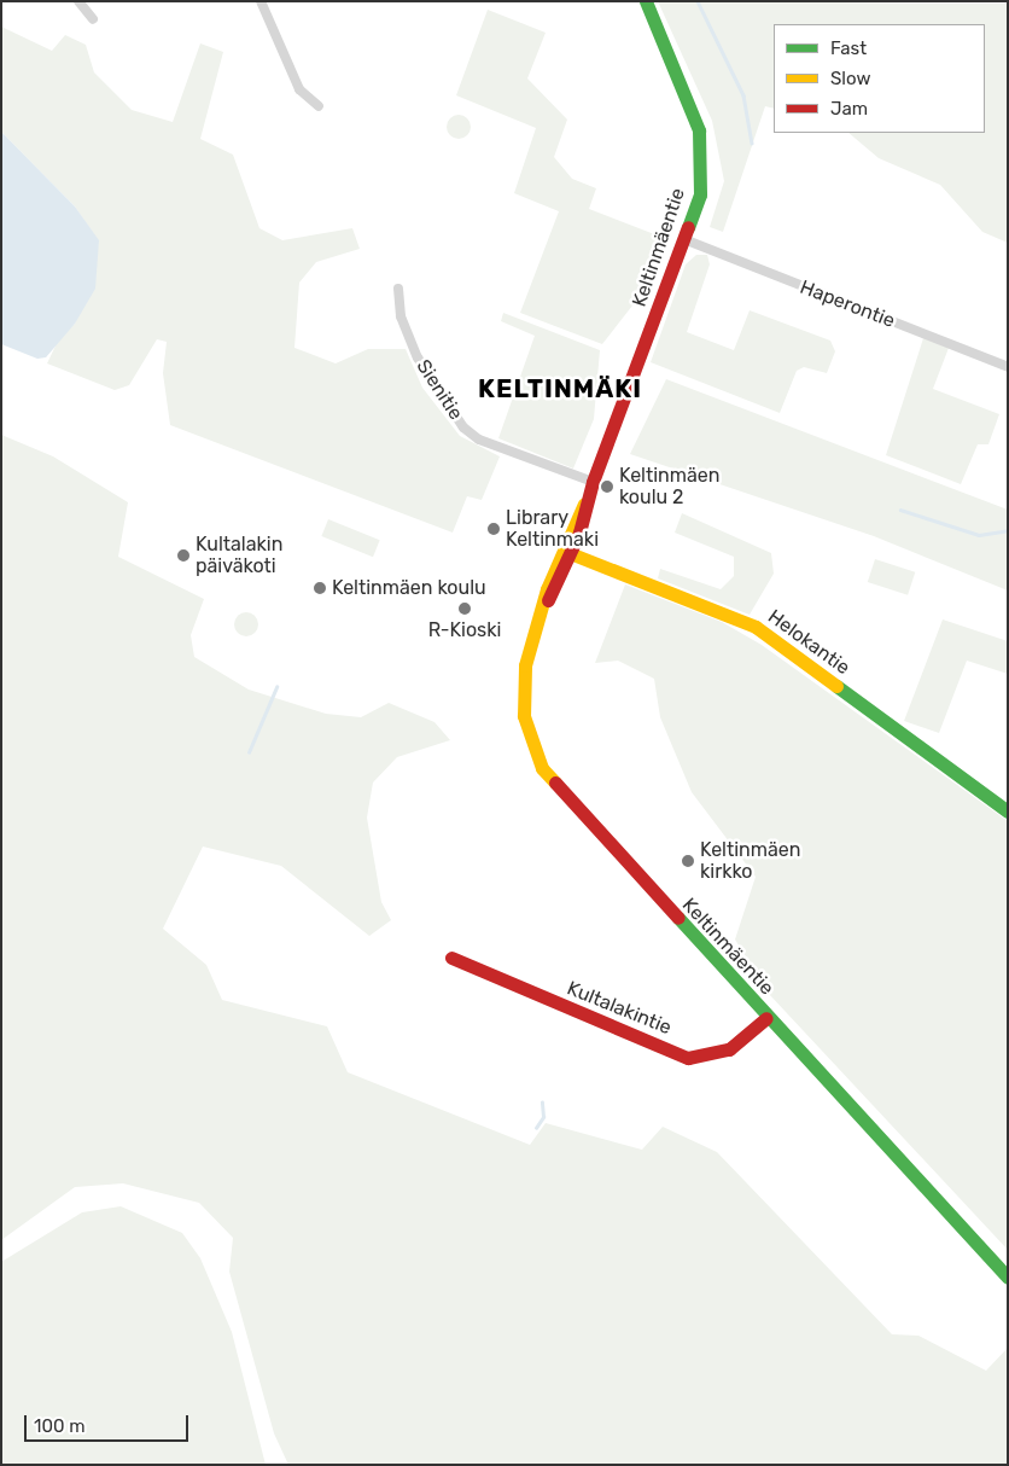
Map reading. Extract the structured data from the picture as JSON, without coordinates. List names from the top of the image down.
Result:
{
  "streets": {
    "main road": ["Keltinmäentie", "Helokantie", "Kultalakintie"],
    "street": ["Haperontie", "Sienitie"]
  },
  "crossings": [
    ["Keltinmäentie", "Haperontie"],
    ["Keltinmäentie", "Sienitie"],
    ["Keltinmäentie", "Helokantie"],
    ["Keltinmäentie", "Kultalakintie"]
  ],
  "districts": ["KELTINMÄKI"],
  "places": [
    "Keltinmäen koulu 2",
    "Library Keltinmaki",
    "Kultalakin päiväkoti",
    "Keltinmäen koulu",
    "R-Kioski",
    "Keltinmäen kirkko"
  ],
  "legend": ["Fast", "Slow", "Jam"],
  "scale_bar": "100 m"
}
